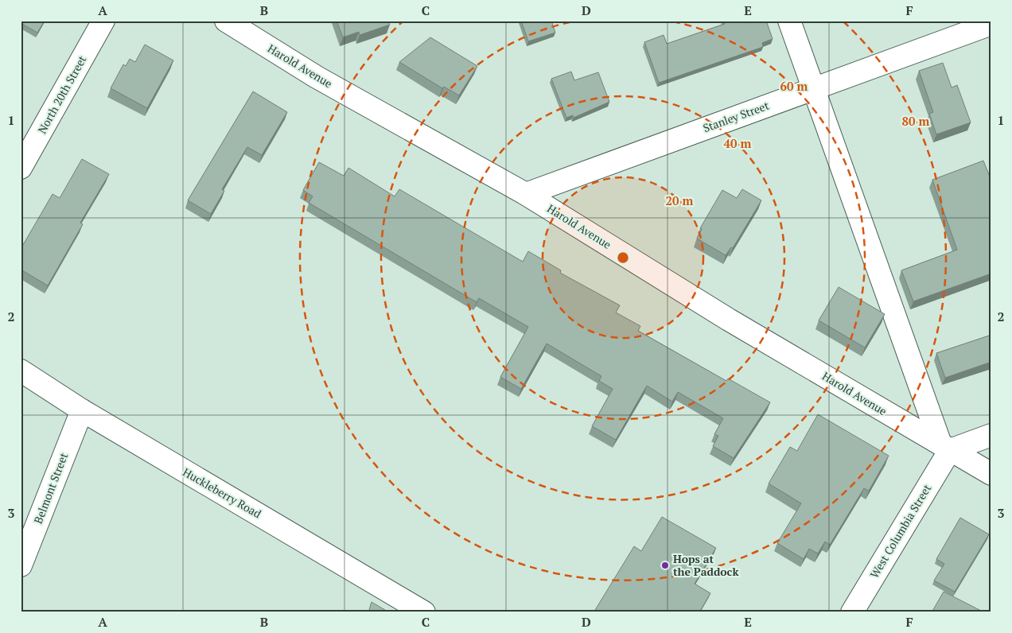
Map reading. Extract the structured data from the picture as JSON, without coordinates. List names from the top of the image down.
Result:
{
  "streets": {
    "street": [
      "Harold Avenue",
      "North 20th Street",
      "Stanley Street",
      "Belmont Street",
      "Huckleberry Road",
      "West Columbia Street"
    ]
  },
  "crossings": [
    ["Harold Avenue", "Stanley Street"],
    ["Harold Avenue", "West Columbia Street"],
    ["Belmont Street", "Huckleberry Road"]
  ],
  "places": ["Hops at the Paddock"],
  "grid": {
    "columns": [
      "A",
      "B",
      "C",
      "D",
      "E",
      "F"
    ],
    "rows": ["1", "2", "3"]
  },
  "rings": [
    "60 m",
    "80 m",
    "40 m",
    "20 m"
  ]
}
